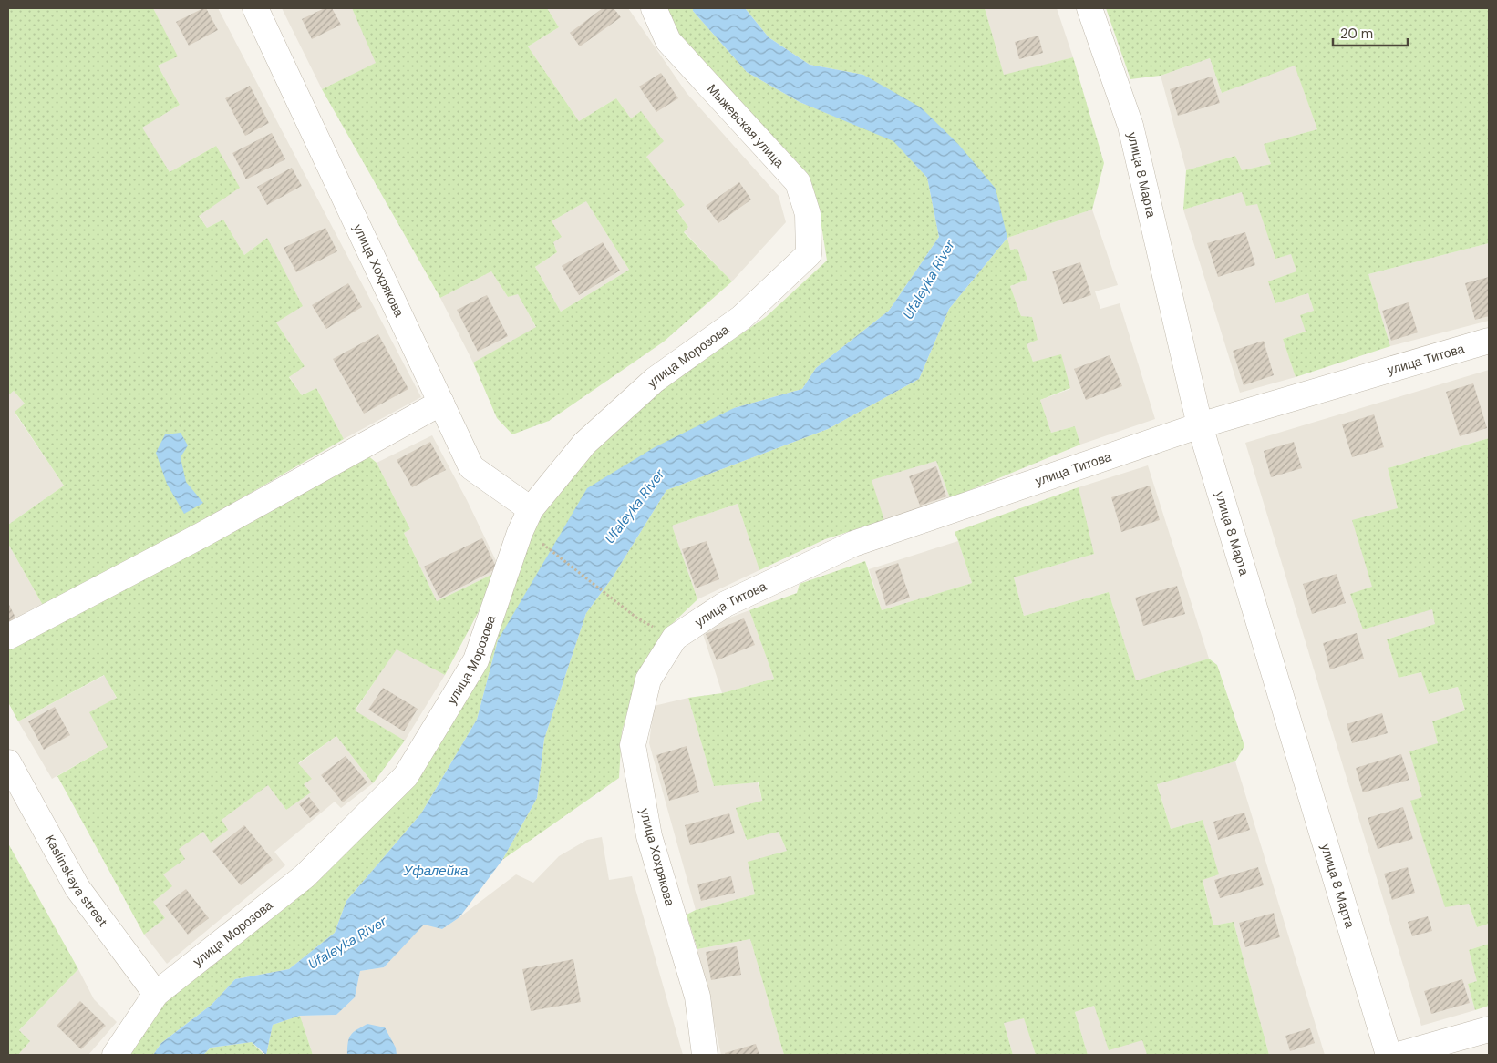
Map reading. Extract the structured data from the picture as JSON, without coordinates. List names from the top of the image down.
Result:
{
  "streets": {
    "street": [
      "Мыжевская улица",
      "улица 8 Марта",
      "улица Хохрякова",
      "улица Морозова",
      "улица Титова",
      "Kaslinskaya street"
    ]
  },
  "crossings": [
    ["Мыжевская улица", "улица Морозова"],
    ["улица 8 Марта", "улица Титова"],
    ["улица Хохрякова", "улица Морозова"],
    ["улица Хохрякова", "улица Титова"],
    ["улица Морозова", "Kaslinskaya street"]
  ],
  "water": ["Ufaleyka River", "Уфалейка"],
  "scale_bar": "20 m"
}
